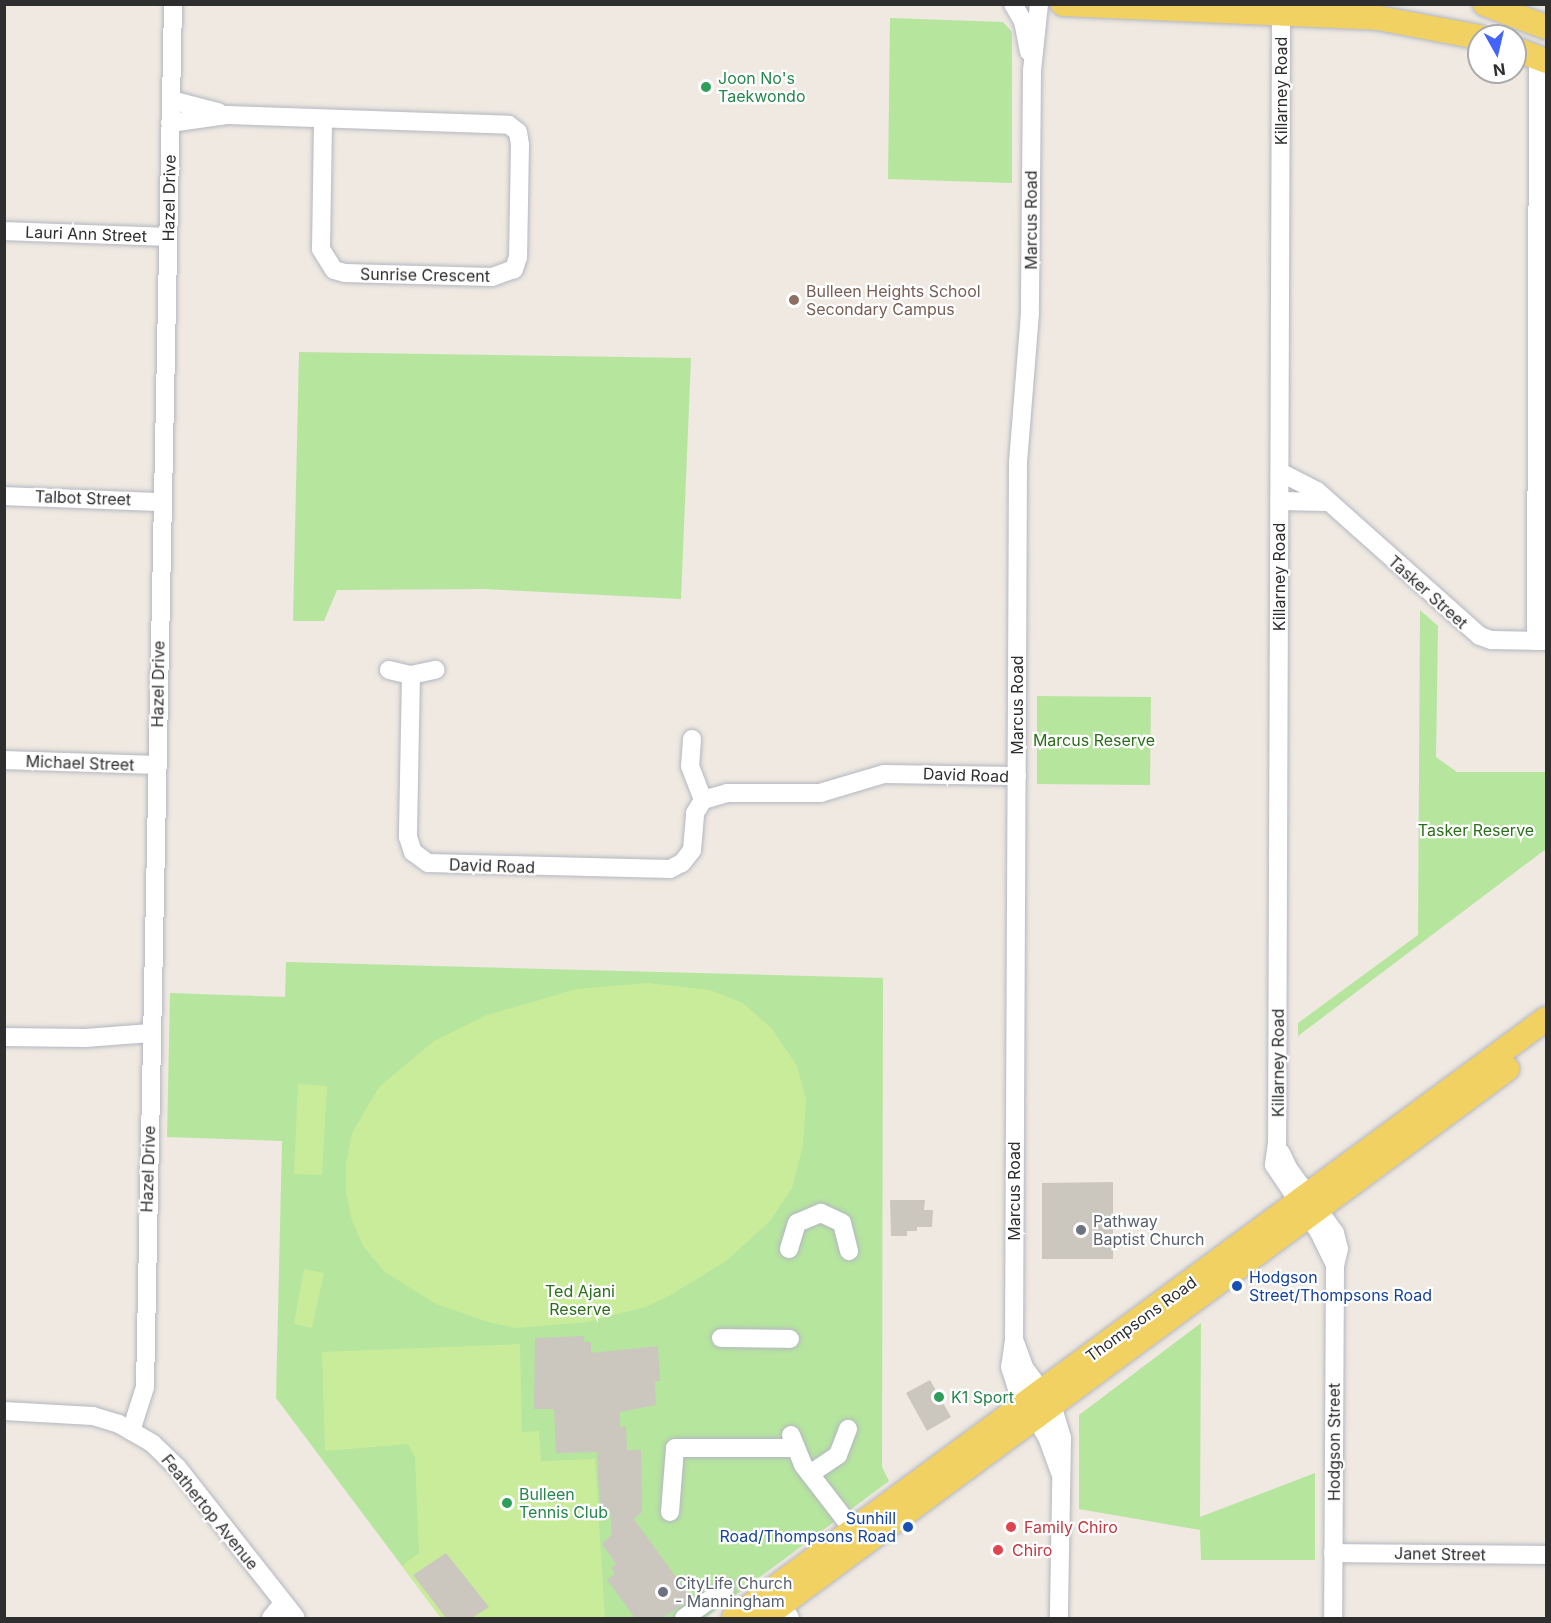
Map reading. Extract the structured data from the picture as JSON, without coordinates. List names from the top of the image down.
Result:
{
  "streets": {
    "main road": ["Thompsons Road"],
    "street": [
      "Killarney Road",
      "Hazel Drive",
      "Marcus Road",
      "Lauri Ann Street",
      "Sunrise Crescent",
      "Talbot Street",
      "Tasker Street",
      "Michael Street",
      "David Road",
      "Hodgson Street",
      "Feathertop Avenue",
      "Janet Street"
    ]
  },
  "crossings": [
    ["Killarney Road", "Tasker Street"],
    ["Killarney Road", "Thompsons Road"],
    ["Killarney Road", "Hodgson Street"],
    ["Hazel Drive", "Lauri Ann Street"],
    ["Hazel Drive", "Sunrise Crescent"],
    ["Hazel Drive", "Talbot Street"],
    ["Hazel Drive", "Michael Street"],
    ["Hazel Drive", "Feathertop Avenue"],
    ["Marcus Road", "David Road"],
    ["Marcus Road", "Thompsons Road"],
    ["Thompsons Road", "Hodgson Street"],
    ["Hodgson Street", "Janet Street"]
  ],
  "parks": ["Marcus Reserve", "Tasker Reserve", "Ted Ajani Reserve"],
  "places": [
    "Joon No's Taekwondo",
    "Bulleen Heights School Secondary Campus",
    "Pathway Baptist Church",
    "Hodgson Street/Thompsons Road",
    "K1 Sport",
    "Bulleen Tennis Club",
    "Sunhill Road/Thompsons Road",
    "Family Chiro",
    "Chiro",
    "CityLife Church - Manningham"
  ],
  "north": "bottom"
}
